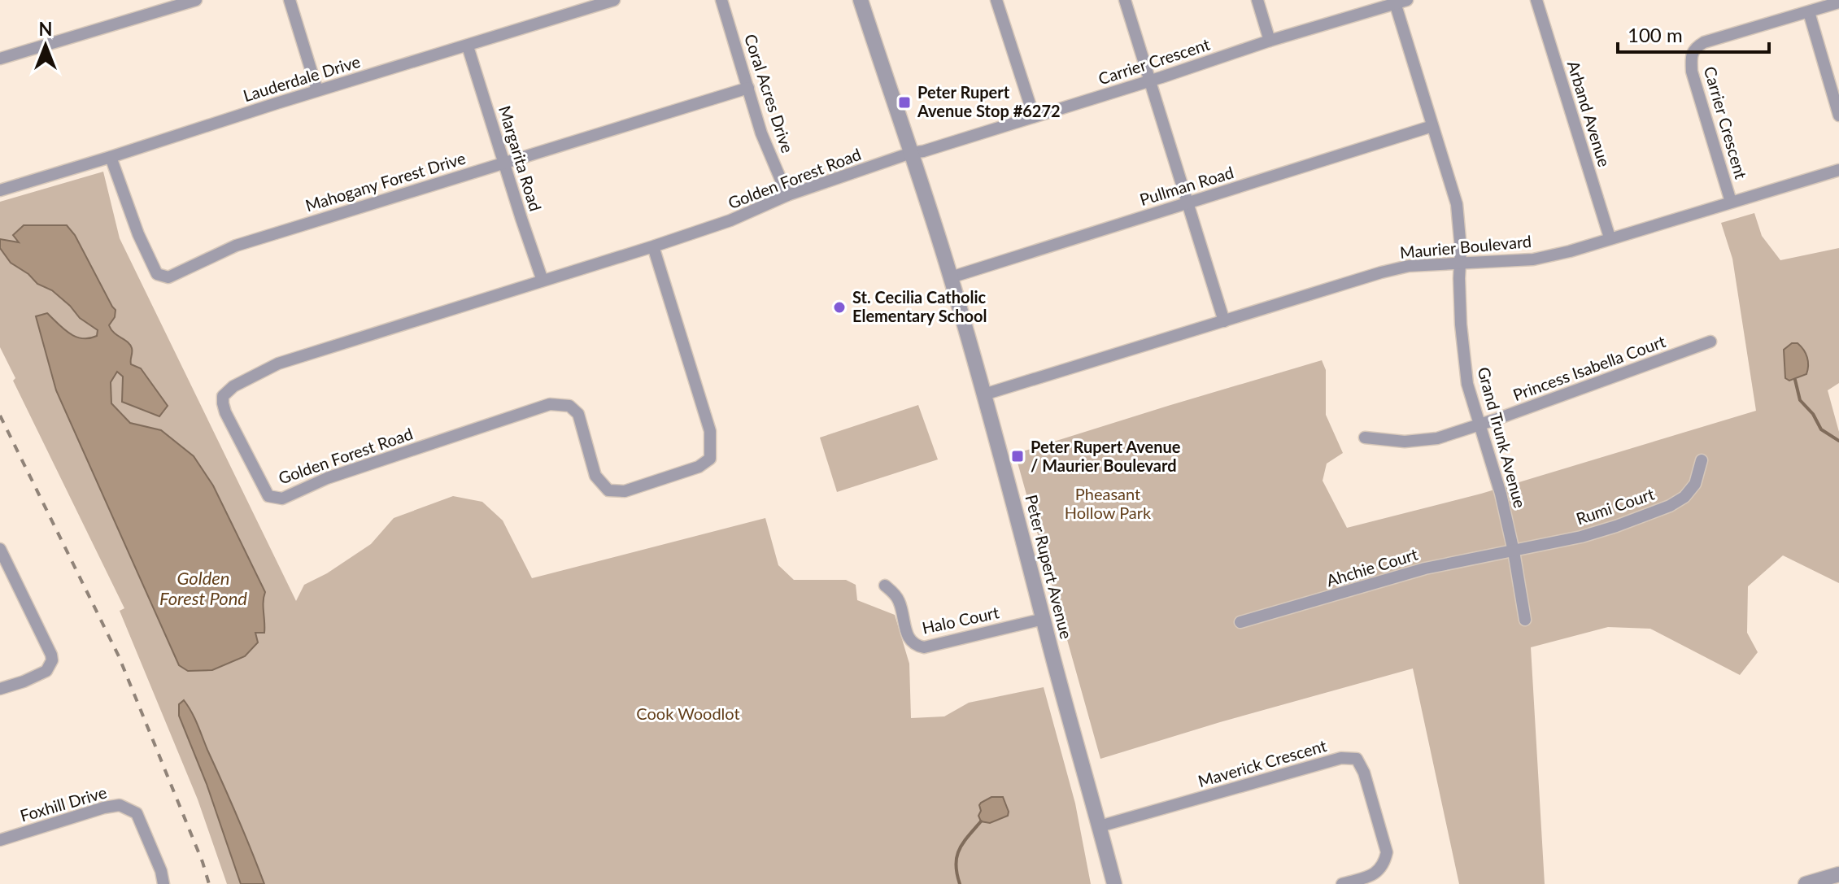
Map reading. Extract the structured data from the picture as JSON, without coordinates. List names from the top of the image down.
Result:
{
  "streets": {
    "street": [
      "Carrier Crescent",
      "Lauderdale Drive",
      "Coral Acres Drive",
      "Arband Avenue",
      "Margarita Road",
      "Golden Forest Road",
      "Mahogany Forest Drive",
      "Pullman Road",
      "Maurier Boulevard",
      "Princess Isabella Court",
      "Grand Trunk Avenue",
      "Rumi Court",
      "Peter Rupert Avenue",
      "Ahchie Court",
      "Halo Court",
      "Maverick Crescent",
      "Foxhill Drive"
    ]
  },
  "crossings": [
    ["Carrier Crescent", "Golden Forest Road"],
    ["Carrier Crescent", "Maurier Boulevard"],
    ["Carrier Crescent", "Grand Trunk Avenue"],
    ["Carrier Crescent", "Peter Rupert Avenue"],
    ["Lauderdale Drive", "Margarita Road"],
    ["Lauderdale Drive", "Mahogany Forest Drive"],
    ["Coral Acres Drive", "Golden Forest Road"],
    ["Coral Acres Drive", "Mahogany Forest Drive"],
    ["Arband Avenue", "Maurier Boulevard"],
    ["Margarita Road", "Golden Forest Road"],
    ["Margarita Road", "Mahogany Forest Drive"],
    ["Golden Forest Road", "Peter Rupert Avenue"],
    ["Pullman Road", "Grand Trunk Avenue"],
    ["Pullman Road", "Peter Rupert Avenue"],
    ["Maurier Boulevard", "Grand Trunk Avenue"],
    ["Maurier Boulevard", "Peter Rupert Avenue"],
    ["Princess Isabella Court", "Grand Trunk Avenue"],
    ["Grand Trunk Avenue", "Rumi Court"],
    ["Grand Trunk Avenue", "Ahchie Court"],
    ["Rumi Court", "Ahchie Court"],
    ["Peter Rupert Avenue", "Halo Court"],
    ["Peter Rupert Avenue", "Maverick Crescent"]
  ],
  "water": ["Golden Forest Pond"],
  "parks": ["Pheasant Hollow Park", "Cook Woodlot"],
  "places": {
    "transit": ["Peter Rupert Avenue Stop #6272", "Peter Rupert Avenue / Maurier Boulevard"],
    "other": ["St. Cecilia Catholic Elementary School"]
  },
  "scale_bar": "100 m",
  "north": "top"
}
